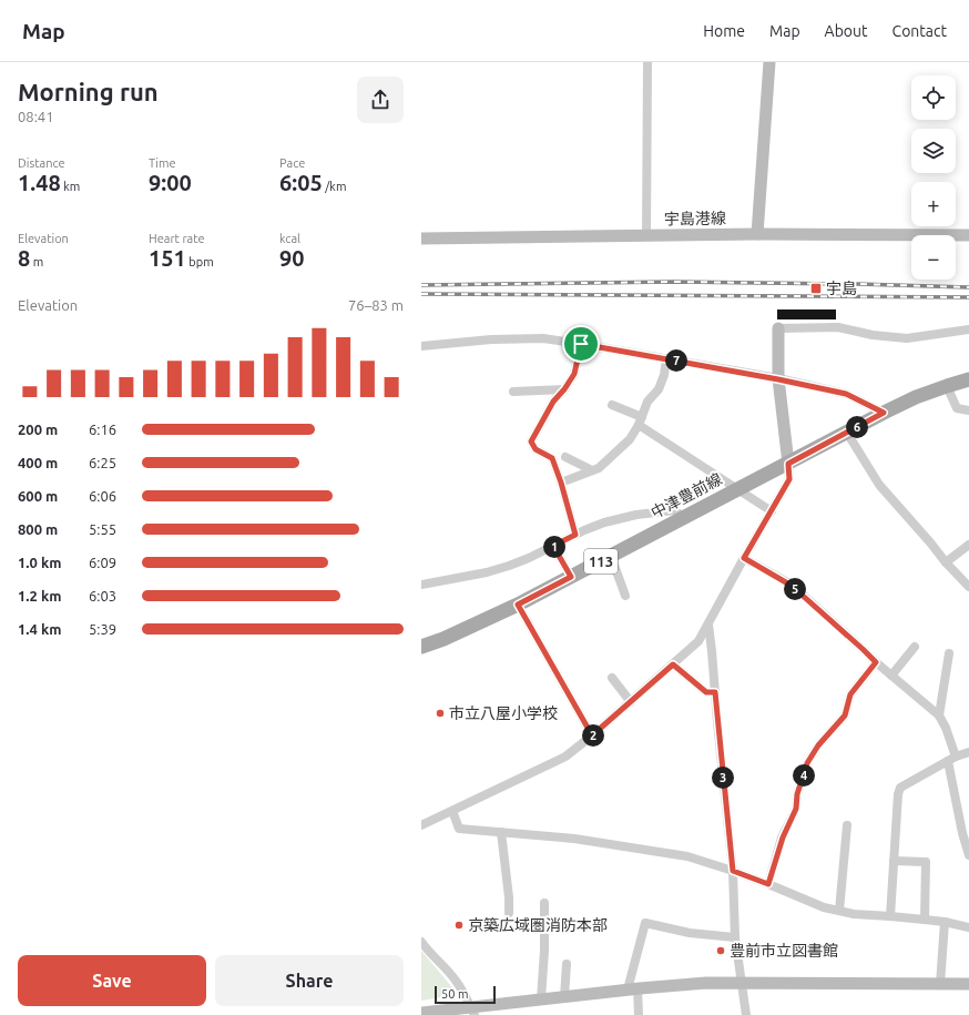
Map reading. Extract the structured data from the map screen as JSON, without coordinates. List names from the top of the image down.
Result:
{
  "streets": {
    "main road": ["中津豊前線", "113"],
    "street": ["宇島港線"]
  },
  "places": {
    "transit": ["宇島"],
    "other": ["市立八屋小学校", "京築広域圏消防本部", "豊前市立図書館"]
  },
  "scale_bar": "50 m",
  "page": {
    "header": "Map",
    "nav": [
      "Home",
      "Map",
      "About",
      "Contact"
    ],
    "heading": ["Morning run", "08:41"],
    "map_buttons": ["+", "−"],
    "stats": [
      ["Distance", "1.48 km"],
      ["Time", "9:00"],
      ["Pace", "6:05 /km"],
      ["Elevation", "8 m"],
      ["Heart rate", "151 bpm"],
      ["kcal", "90"]
    ],
    "chart": ["Elevation", "76–83 m"],
    "pins": [
      "7",
      "6",
      "1",
      "5",
      "2",
      "4",
      "3"
    ],
    "list": [
      {
        "name": "200 m",
        "note": "6:16"
      },
      {
        "name": "400 m",
        "note": "6:25"
      },
      {
        "name": "600 m",
        "note": "6:06"
      },
      {
        "name": "800 m",
        "note": "5:55"
      },
      {
        "name": "1.0 km",
        "note": "6:09"
      },
      {
        "name": "1.2 km",
        "note": "6:03"
      },
      {
        "name": "1.4 km",
        "note": "5:39"
      }
    ],
    "buttons": ["Save", "Share"],
    "scale": "50 m"
  }
}
